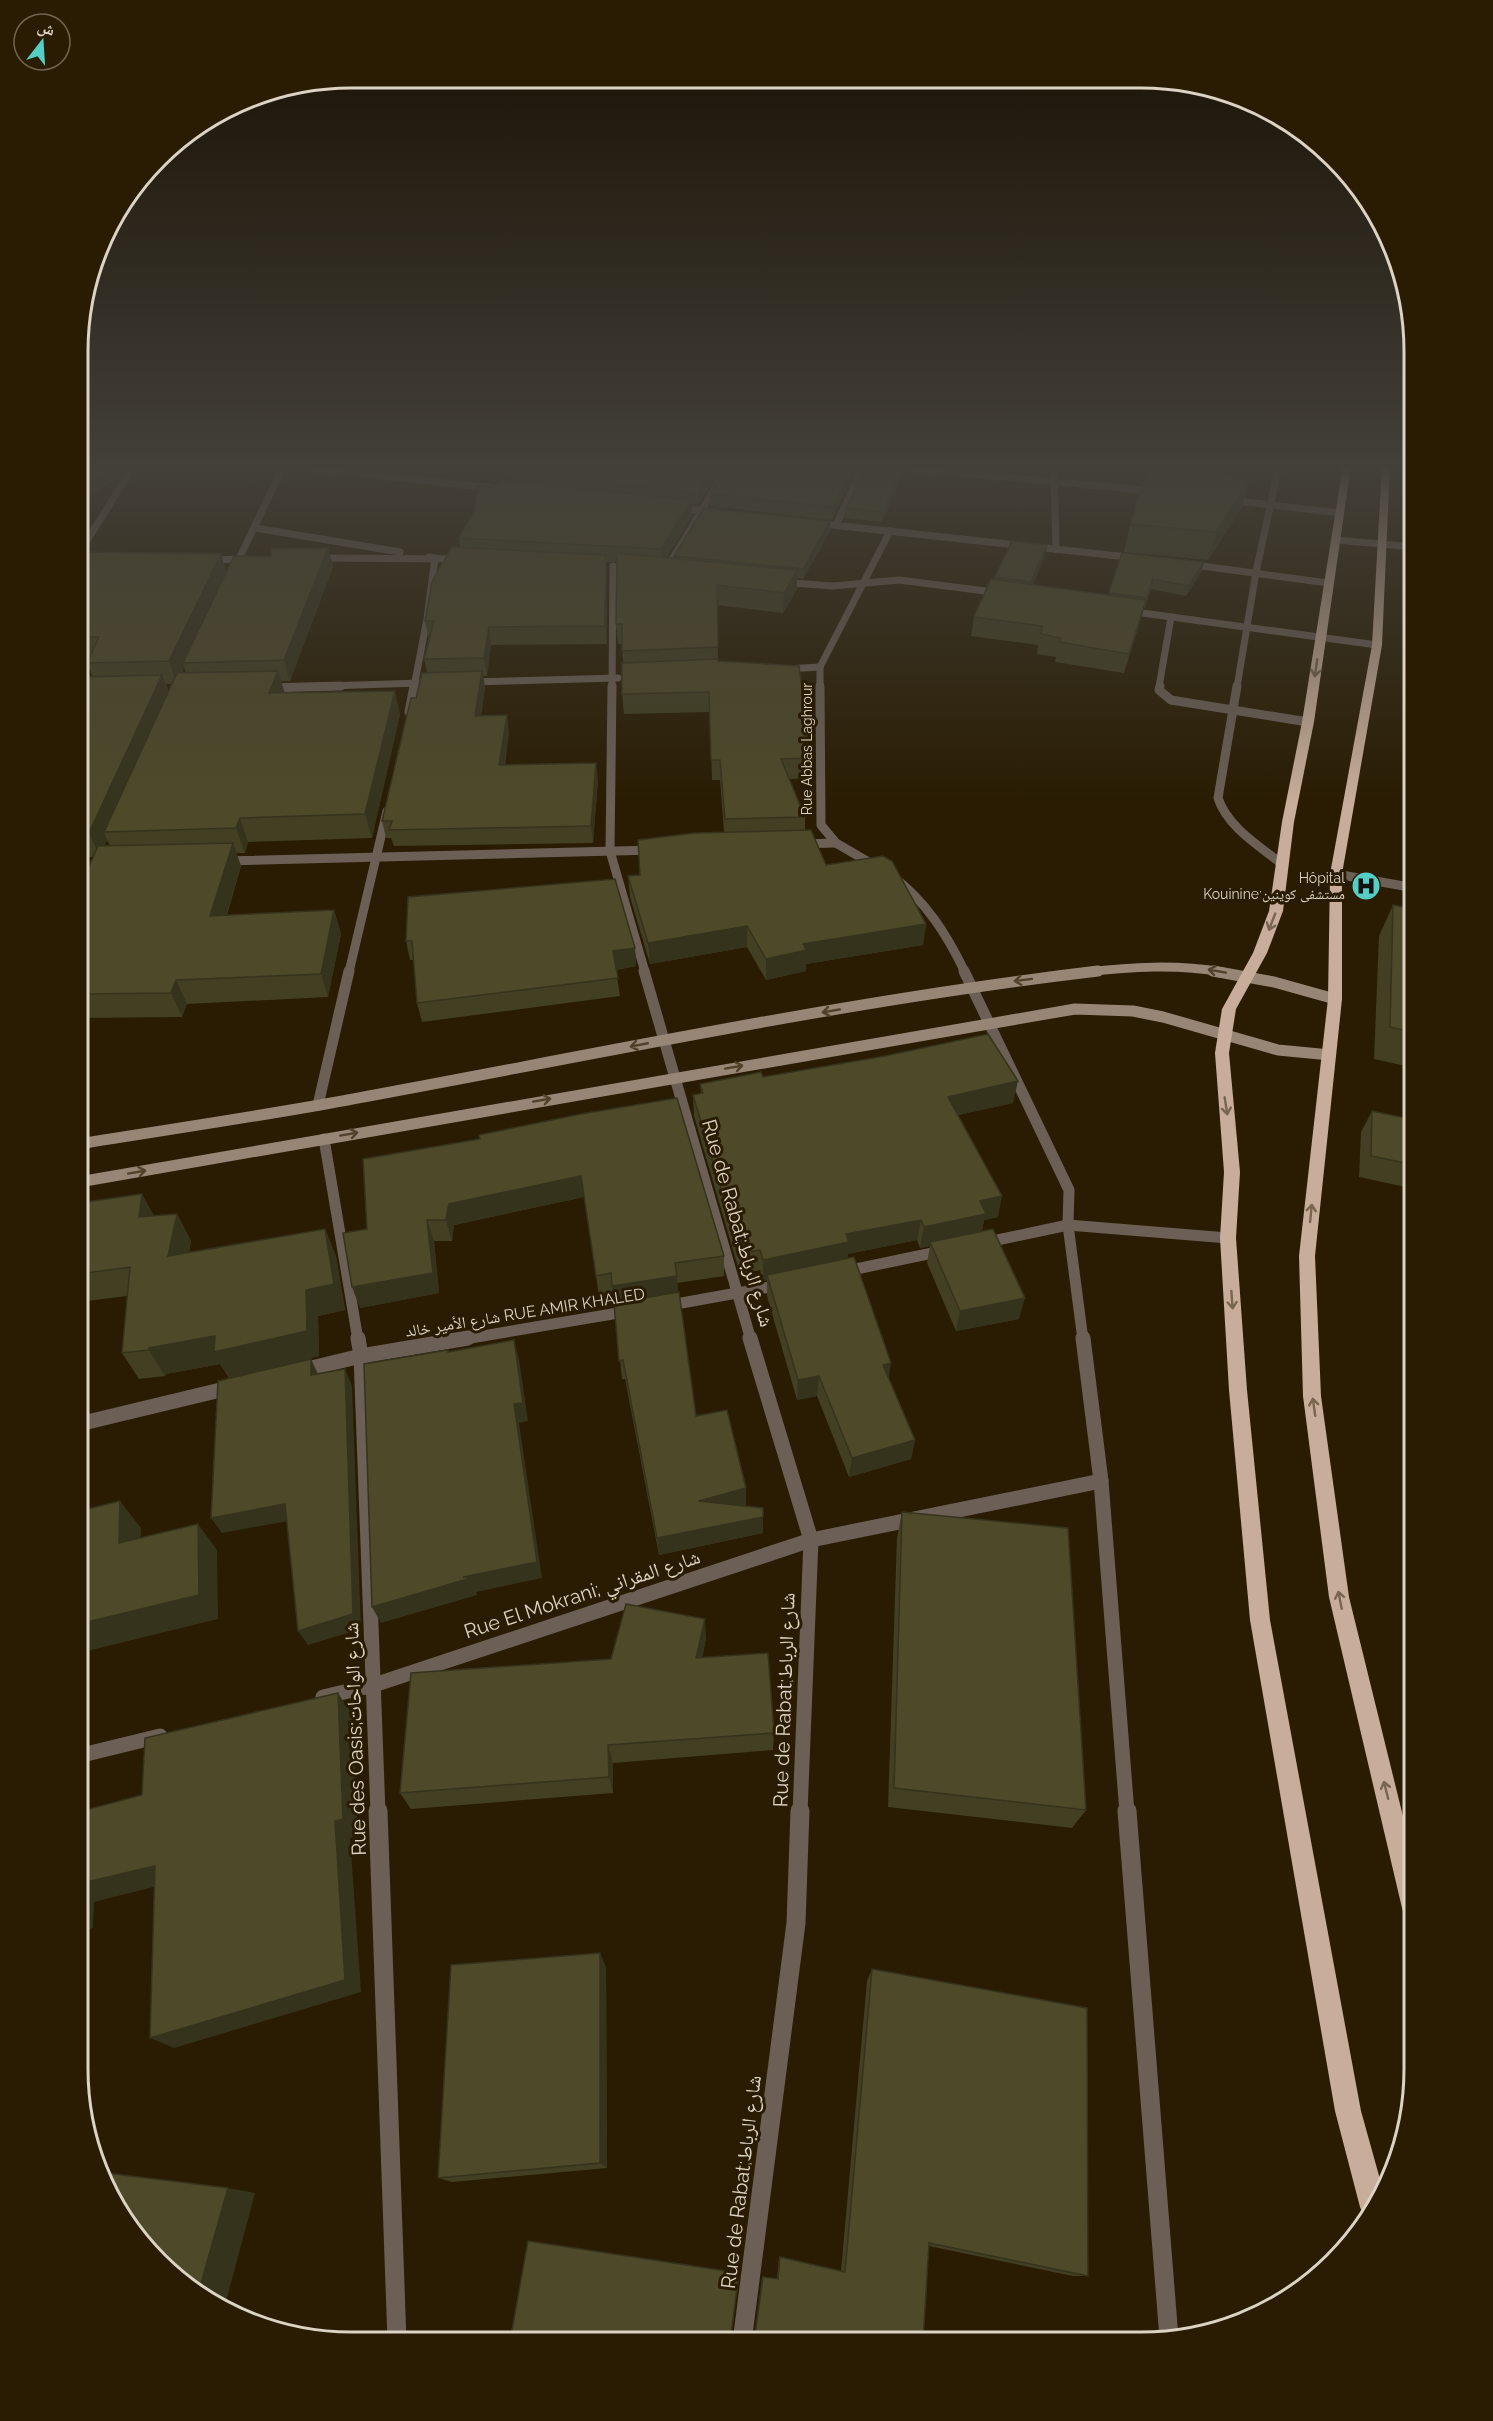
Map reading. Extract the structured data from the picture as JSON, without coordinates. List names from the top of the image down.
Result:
{
  "streets": {
    "street": [
      "Rue Abbas Laghrour",
      "Rue de Rabat;شارع الرباط",
      "شارع الأمير خالد RUE AMIR KHALED",
      "Rue El Mokrani; شارع المقراني",
      "Rue des Oasis;شارع الواحات"
    ]
  },
  "crossings": [
    ["Rue Abbas Laghrour", "Rue El Mokrani; شارع المقراني"],
    ["Rue de Rabat;شارع الرباط", "شارع الأمير خالد RUE AMIR KHALED"],
    ["Rue de Rabat;شارع الرباط", "Rue El Mokrani; شارع المقراني"],
    ["شارع الأمير خالد RUE AMIR KHALED", "Rue des Oasis;شارع الواحات"],
    ["Rue El Mokrani; شارع المقراني", "Rue des Oasis;شارع الواحات"]
  ],
  "places": {
    "hospital": ["Hôpital Kouinine;مستشفى كوينين"]
  },
  "north": "top"
}
